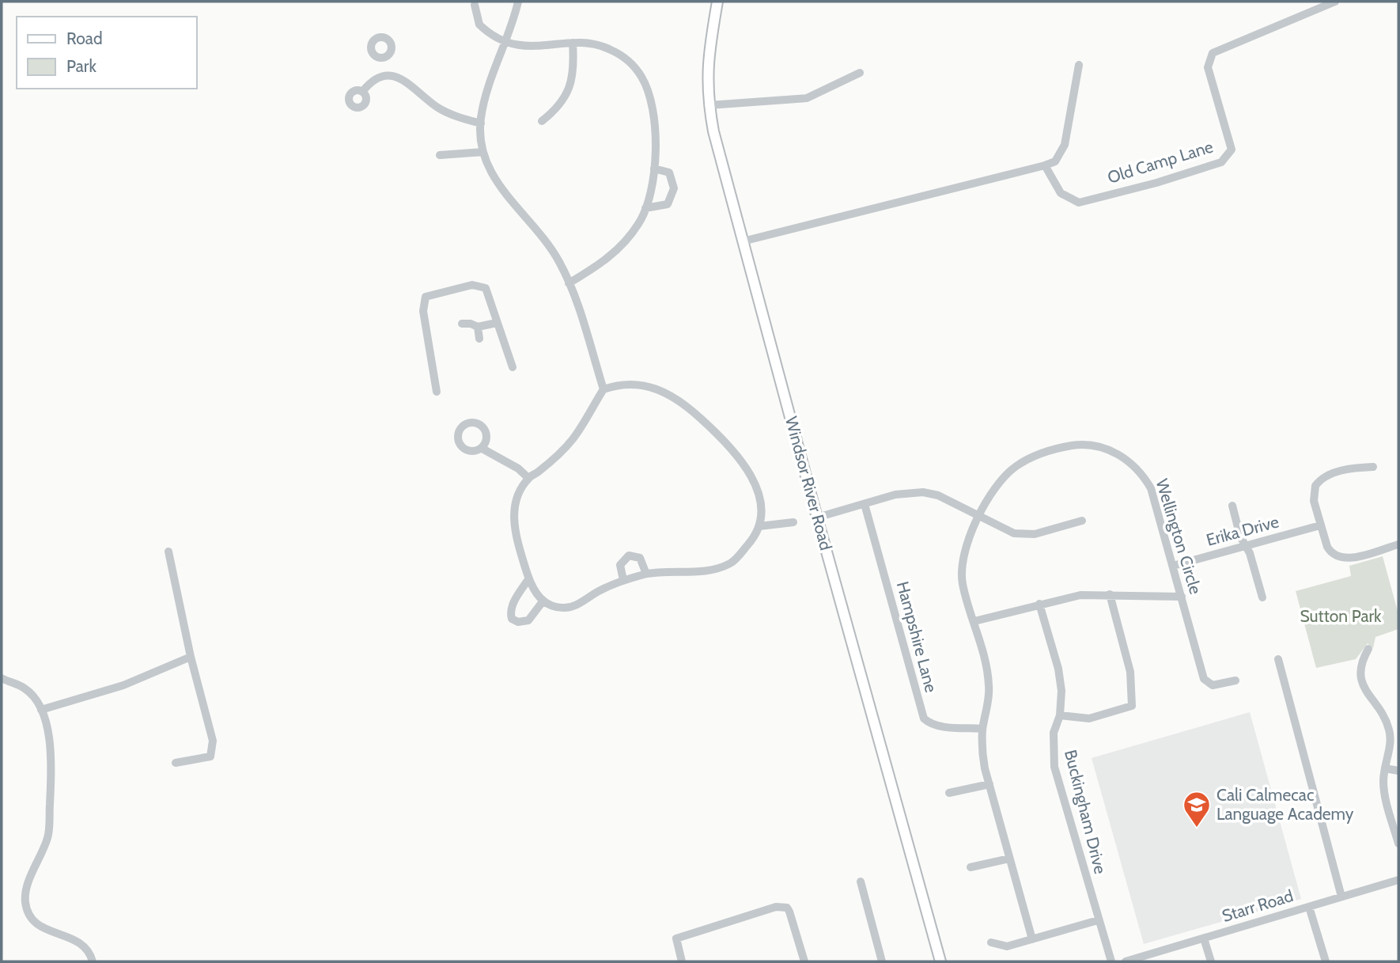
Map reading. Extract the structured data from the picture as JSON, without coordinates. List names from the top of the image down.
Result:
{
  "streets": {
    "main road": ["Windsor River Road"],
    "street": [
      "Old Camp Lane",
      "Erika Drive",
      "Wellington Circle",
      "Hampshire Lane",
      "Buckingham Drive",
      "Starr Road"
    ]
  },
  "crossings": [
    ["Erika Drive", "Wellington Circle"],
    ["Wellington Circle", "Hampshire Lane"]
  ],
  "parks": ["Sutton Park"],
  "places": {
    "school or university": ["Cali Calmecac Language Academy"]
  },
  "legend": ["Road", "Park"]
}
